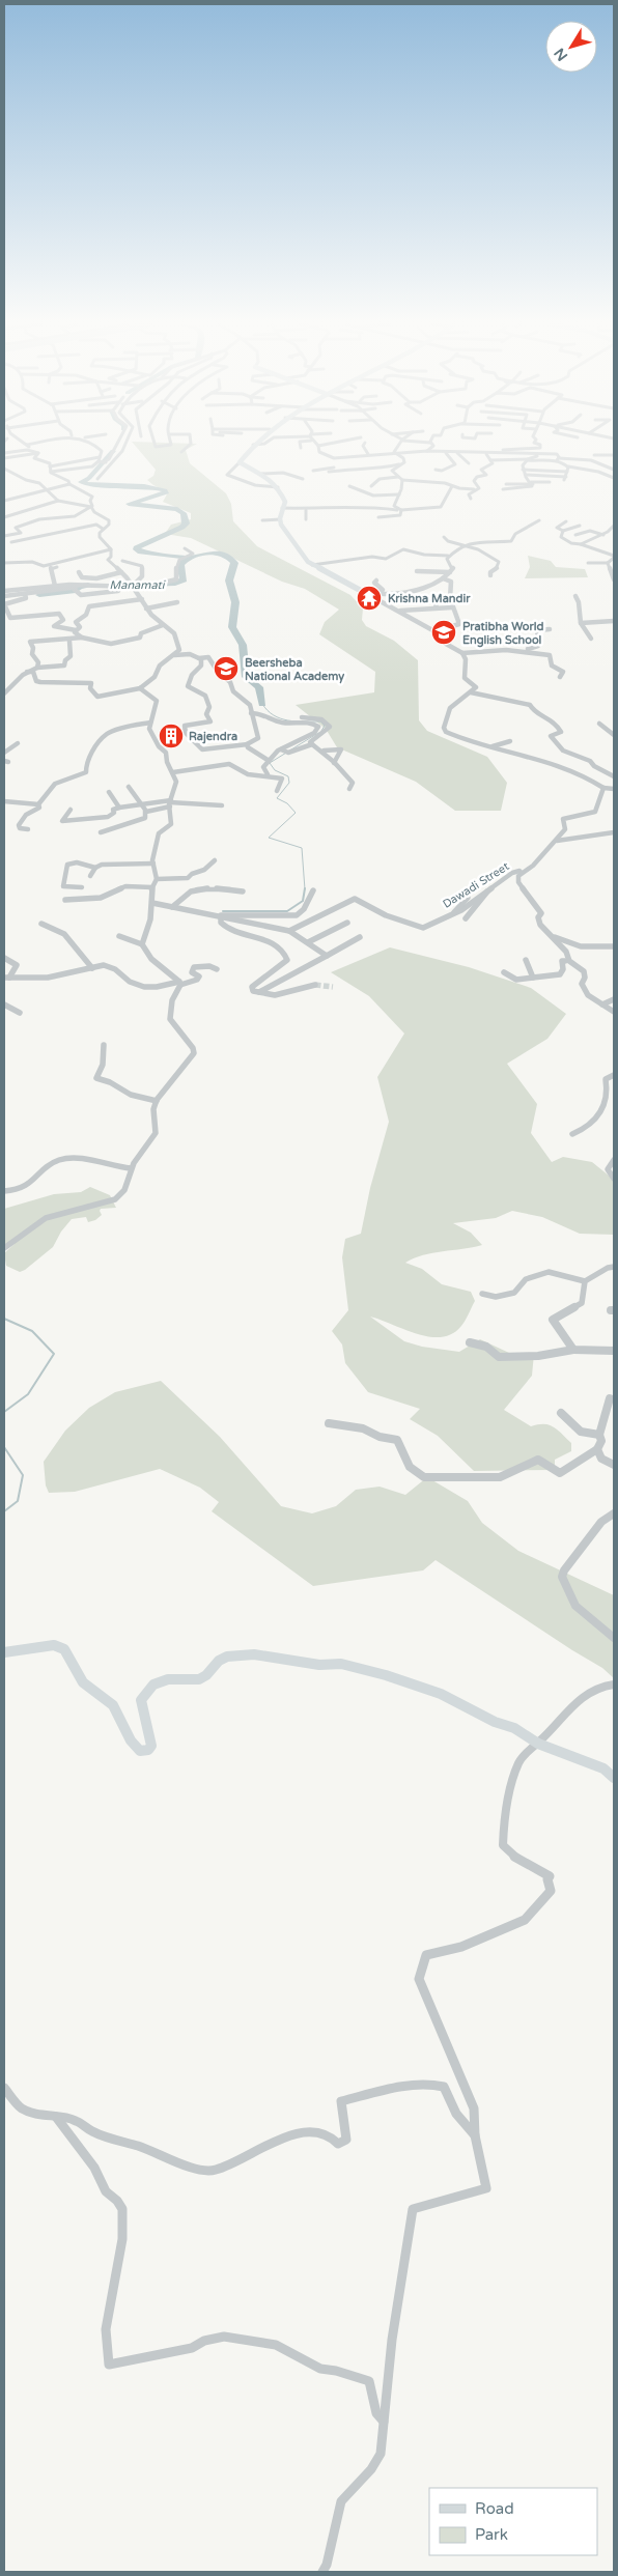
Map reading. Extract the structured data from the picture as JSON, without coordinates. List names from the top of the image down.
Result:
{
  "streets": {
    "street": ["Dawadi Street"]
  },
  "water": ["Manamati"],
  "places": {
    "temple": ["Krishna Mandir"],
    "school or university": ["Pratibha World English School", "Beersheba National Academy"],
    "building": ["Rajendra"]
  },
  "legend": ["Road", "Park"],
  "north": "bottom left"
}
